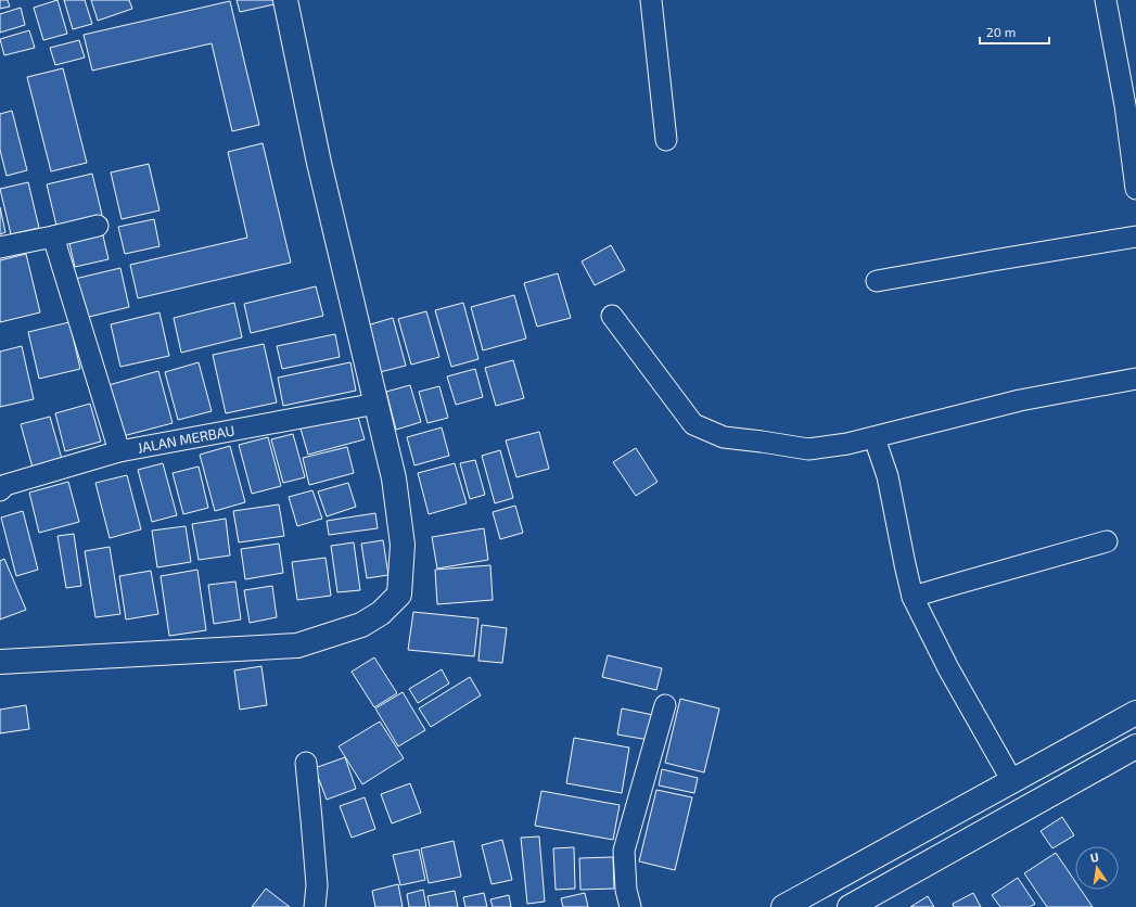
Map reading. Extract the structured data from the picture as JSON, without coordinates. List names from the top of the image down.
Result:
{
  "streets": {
    "street": ["JALAN MERBAU"]
  },
  "scale_bar": "20 m",
  "north": "top"
}
